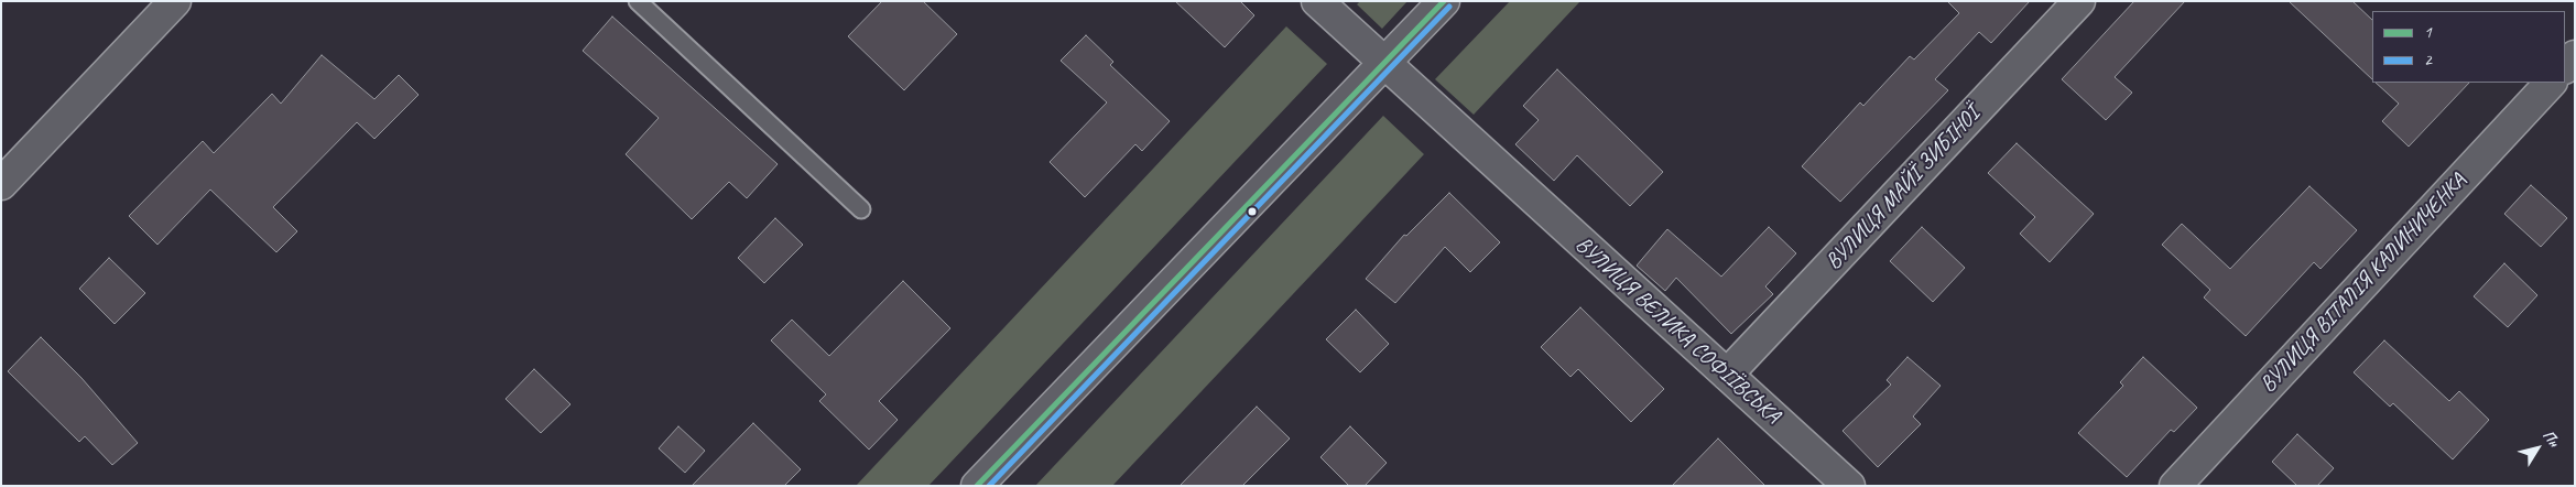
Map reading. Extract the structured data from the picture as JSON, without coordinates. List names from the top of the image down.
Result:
{
  "streets": {
    "street": ["ВУЛИЦЯ МАЙЇ ЗИБІНОЇ", "ВУЛИЦЯ ВІТАЛІЯ КАЛИНИЧЕНКА", "ВУЛИЦЯ ВЕЛИКА СОФІЇВСЬКА"]
  },
  "crossings": [
    ["ВУЛИЦЯ МАЙЇ ЗИБІНОЇ", "ВУЛИЦЯ ВЕЛИКА СОФІЇВСЬКА"]
  ],
  "lines": ["transit line 1", "transit line 2"],
  "legend": ["1", "2"],
  "north": "top right"
}
